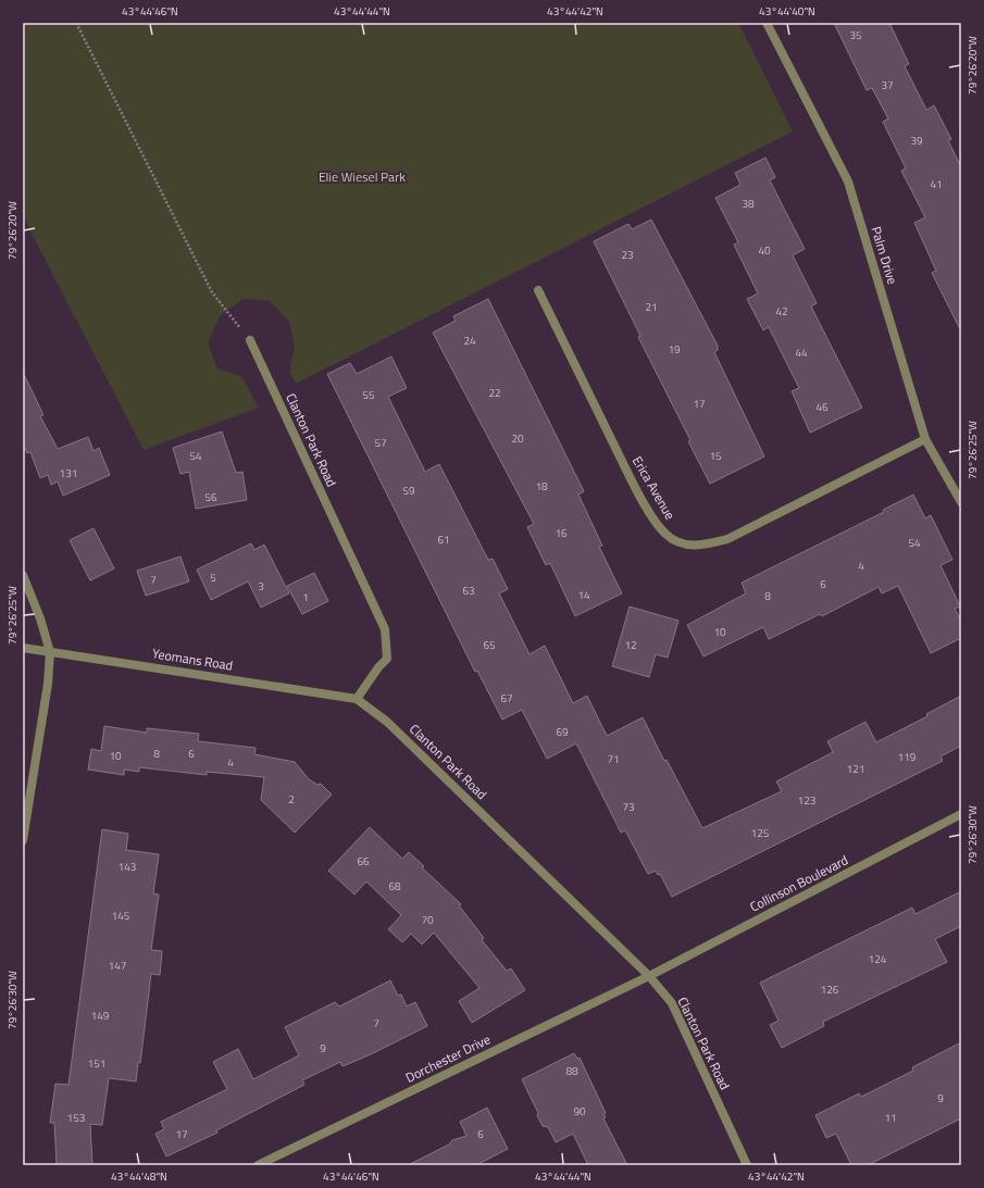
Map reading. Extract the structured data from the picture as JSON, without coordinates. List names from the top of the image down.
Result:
{
  "streets": {
    "street": [
      "Palm Drive",
      "Clanton Park Road",
      "Erica Avenue",
      "Yeomans Road",
      "Collinson Boulevard",
      "Dorchester Drive"
    ]
  },
  "crossings": [
    ["Palm Drive", "Erica Avenue"],
    ["Clanton Park Road", "Yeomans Road"],
    ["Clanton Park Road", "Collinson Boulevard"],
    ["Clanton Park Road", "Dorchester Drive"],
    ["Collinson Boulevard", "Dorchester Drive"]
  ],
  "parks": ["Elie Wiesel Park"],
  "house_numbers": [
    "35",
    "37",
    "39",
    "41",
    "38",
    "40",
    "23",
    "21",
    "42",
    "24",
    "19",
    "44",
    "22",
    "55",
    "17",
    "46",
    "20",
    "57",
    "54",
    "15",
    "131",
    "18",
    "59",
    "56",
    "16",
    "61",
    "54",
    "4",
    "5",
    "7",
    "6",
    "3",
    "63",
    "14",
    "8",
    "1",
    "10",
    "65",
    "12",
    "67",
    "69",
    "8",
    "6",
    "10",
    "119",
    "71",
    "4",
    "121",
    "2",
    "123",
    "73",
    "125",
    "66",
    "143",
    "68",
    "145",
    "70",
    "124",
    "147",
    "126",
    "149",
    "7",
    "9",
    "151",
    "88",
    "9",
    "90",
    "153",
    "11",
    "17",
    "6"
  ],
  "coordinates": [
    "43°44'46\"N",
    "43°44'44\"N",
    "43°44'42\"N",
    "43°44'40\"N",
    "79°26'20\"W",
    "79°26'25\"W",
    "79°26'30\"W",
    "43°44'48\"N"
  ]
}
